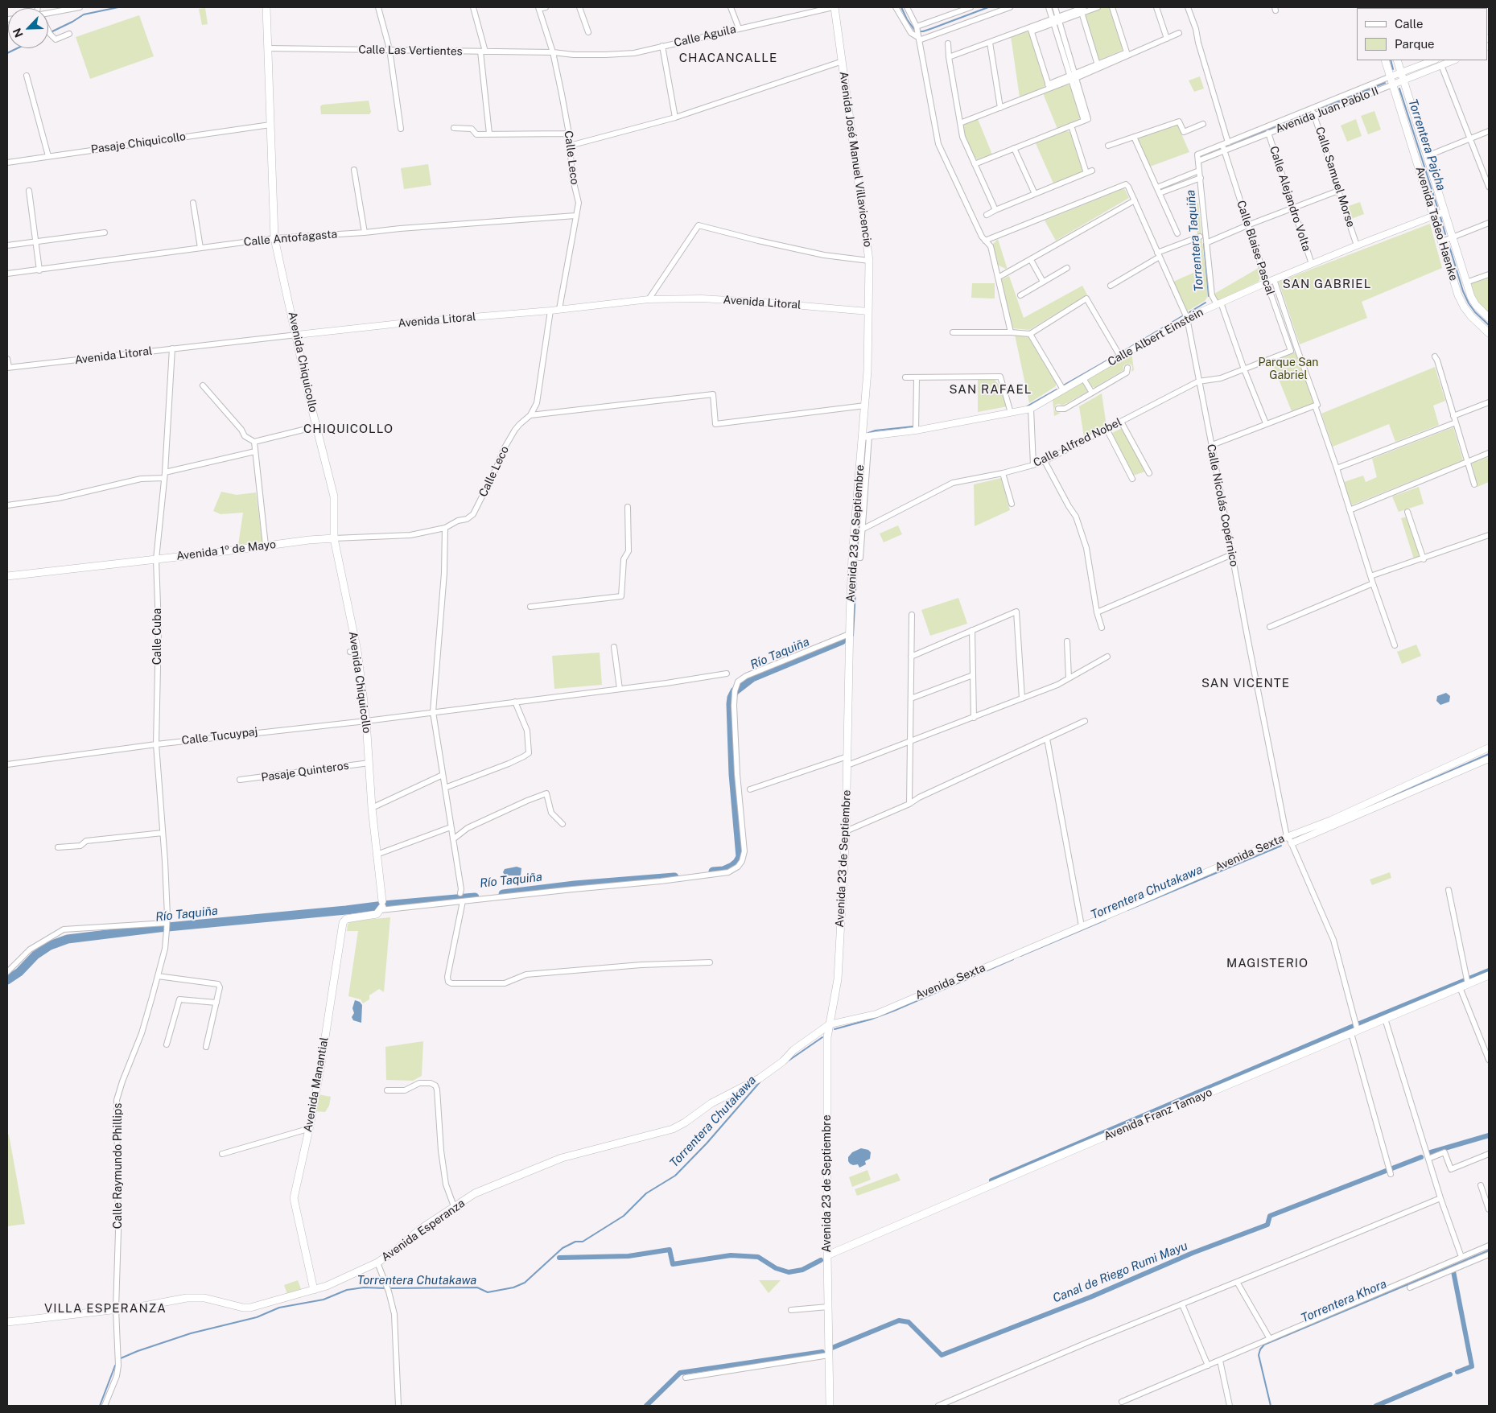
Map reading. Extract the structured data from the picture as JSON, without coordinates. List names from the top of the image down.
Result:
{
  "streets": {
    "main road": [
      "Avenida José Manuel Villavicencio",
      "Avenida Tadeo Haenke",
      "Avenida Chiquicollo",
      "Avenida 23 de Septiembre",
      "Avenida 1º de Mayo",
      "Avenida Manantial",
      "Avenida Franz Tamayo",
      "Avenida Esperanza"
    ],
    "street": [
      "Calle Aguila",
      "Calle Las Vertientes",
      "Avenida Juan Pablo II",
      "Pasaje Chiquicollo",
      "Calle Leco",
      "Calle Samuel Morse",
      "Calle Alejandro Volta",
      "Calle Antofagasta",
      "Calle Blaise Pascal",
      "Avenida Litoral",
      "Calle Albert Einstein",
      "Calle Alfred Nobel",
      "Calle Nicolás Copérnico",
      "Calle Cuba",
      "Calle Tucuypaj",
      "Pasaje Quinteros",
      "Avenida Sexta",
      "Calle Raymundo Phillips"
    ]
  },
  "crossings": [
    ["Calle Aguila", "Calle Las Vertientes"],
    ["Calle Aguila", "Calle Leco"],
    ["Calle Aguila", "Avenida José Manuel Villavicencio"],
    ["Calle Las Vertientes", "Calle Leco"],
    ["Calle Las Vertientes", "Avenida Chiquicollo"],
    ["Avenida Juan Pablo II", "Calle Samuel Morse"],
    ["Avenida Juan Pablo II", "Calle Alejandro Volta"],
    ["Avenida Juan Pablo II", "Avenida Tadeo Haenke"],
    ["Avenida Juan Pablo II", "Calle Blaise Pascal"],
    ["Pasaje Chiquicollo", "Avenida Chiquicollo"],
    ["Calle Leco", "Calle Antofagasta"],
    ["Calle Leco", "Avenida Litoral"],
    ["Calle Leco", "Avenida 1º de Mayo"],
    ["Avenida José Manuel Villavicencio", "Avenida Litoral"],
    ["Avenida José Manuel Villavicencio", "Avenida 23 de Septiembre"],
    ["Calle Samuel Morse", "Calle Albert Einstein"],
    ["Calle Alejandro Volta", "Calle Albert Einstein"],
    ["Avenida Tadeo Haenke", "Calle Albert Einstein"],
    ["Calle Antofagasta", "Avenida Chiquicollo"],
    ["Calle Blaise Pascal", "Calle Albert Einstein"],
    ["Calle Blaise Pascal", "Calle Alfred Nobel"],
    ["Avenida Litoral", "Avenida Chiquicollo"],
    ["Avenida Litoral", "Avenida 23 de Septiembre"],
    ["Avenida Litoral", "Calle Cuba"],
    ["Calle Albert Einstein", "Calle Nicolás Copérnico"],
    ["Calle Albert Einstein", "Avenida 23 de Septiembre"],
    ["Avenida Chiquicollo", "Avenida 1º de Mayo"],
    ["Avenida Chiquicollo", "Calle Tucuypaj"],
    ["Avenida Chiquicollo", "Pasaje Quinteros"],
    ["Avenida Chiquicollo", "Avenida Manantial"],
    ["Calle Alfred Nobel", "Calle Nicolás Copérnico"],
    ["Calle Nicolás Copérnico", "Avenida Sexta"],
    ["Calle Nicolás Copérnico", "Avenida Franz Tamayo"],
    ["Avenida 23 de Septiembre", "Avenida Sexta"],
    ["Avenida 23 de Septiembre", "Avenida Franz Tamayo"],
    ["Avenida 23 de Septiembre", "Avenida Esperanza"],
    ["Avenida 1º de Mayo", "Calle Cuba"],
    ["Calle Cuba", "Calle Tucuypaj"],
    ["Calle Cuba", "Calle Raymundo Phillips"],
    ["Avenida Sexta", "Avenida Esperanza"],
    ["Avenida Manantial", "Avenida Esperanza"],
    ["Calle Raymundo Phillips", "Avenida Esperanza"]
  ],
  "districts": [
    "CHACANCALLE",
    "SAN GABRIEL",
    "SAN RAFAEL",
    "CHIQUICOLLO",
    "SAN VICENTE",
    "MAGISTERIO",
    "VILLA ESPERANZA"
  ],
  "water": [
    "Torrentera Pajcha",
    "Torrentera Taquiña",
    "Río Taquiña",
    "Torrentera Chutakawa",
    "Canal de Riego Rumi Mayu",
    "Torrentera Khora"
  ],
  "parks": ["Parque San Gabriel"],
  "legend": ["Calle", "Parque"],
  "north": "bottom left"
}
